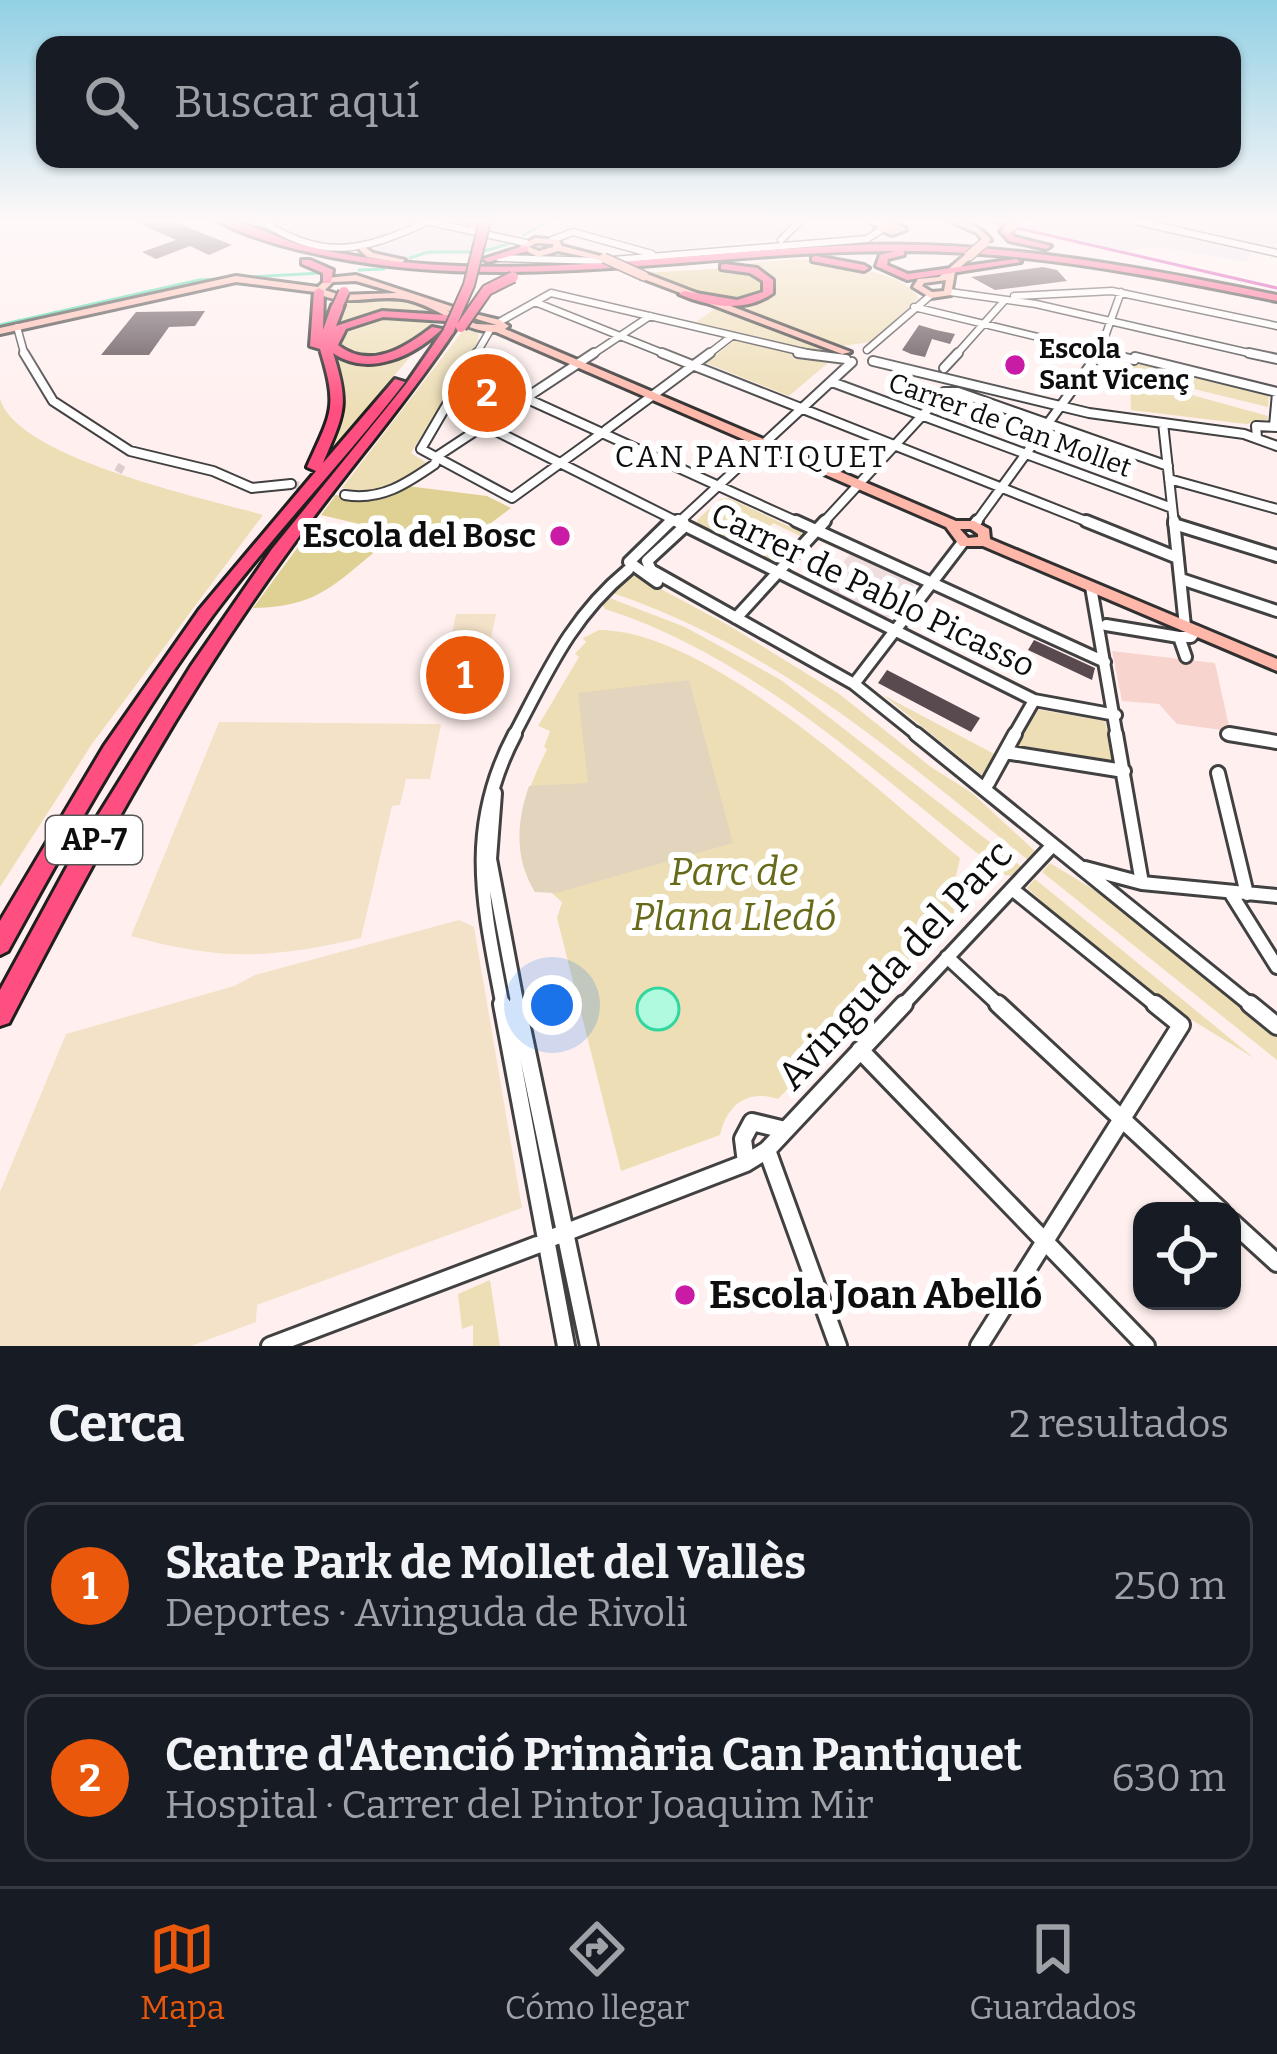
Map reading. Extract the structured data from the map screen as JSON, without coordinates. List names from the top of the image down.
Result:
{
  "streets": {
    "highway": ["AP-7"],
    "street": ["Carrer de Can Mollet", "Carrer de Pablo Picasso", "Avinguda del Parc"]
  },
  "districts": ["CAN PANTIQUET"],
  "parks": ["Parc de Plana Lledó"],
  "places": ["Escola Sant Vicenç", "Escola del Bosc", "Escola Joan Abelló"],
  "page": {
    "search": "Buscar aquí",
    "pins": ["2", "1"],
    "heading": ["Cerca", "2 resultados"],
    "list": [
      {
        "mark": "1",
        "name": "Skate Park de Mollet del Vallès",
        "note": "Deportes · Avinguda de Rivoli",
        "value": "250 m"
      },
      {
        "mark": "2",
        "name": "Centre d'Atenció Primària Can Pantiquet",
        "note": "Hospital · Carrer del Pintor Joaquim Mir",
        "value": "630 m"
      }
    ],
    "nav": ["Mapa", "Cómo llegar", "Guardados"]
  }
}
